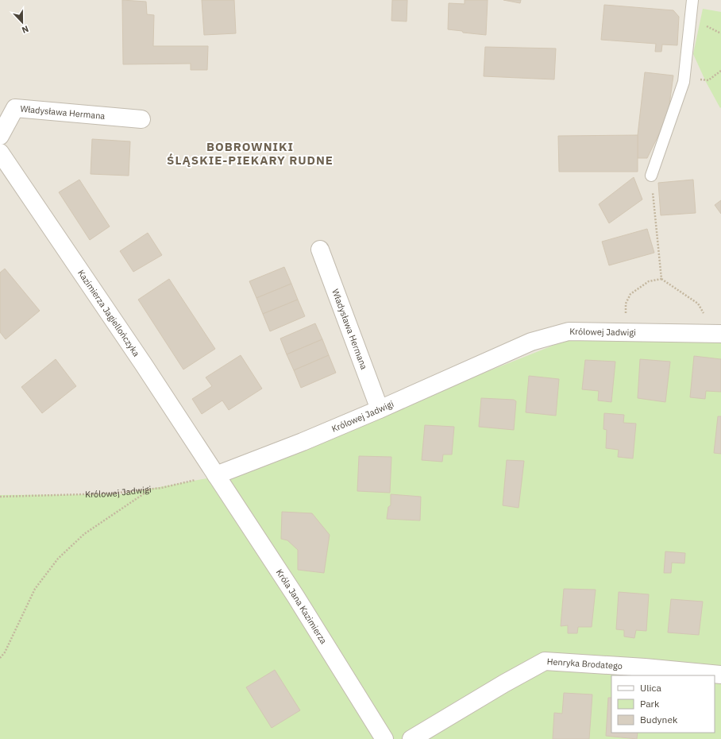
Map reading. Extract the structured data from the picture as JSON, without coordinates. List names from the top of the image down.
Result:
{
  "streets": {
    "street": [
      "Władysława Hermana",
      "Kazimierza Jagiellończyka",
      "Królowej Jadwigi",
      "Króla Jana Kazimierza",
      "Henryka Brodatego"
    ]
  },
  "crossings": [
    ["Władysława Hermana", "Królowej Jadwigi"],
    ["Kazimierza Jagiellończyka", "Królowej Jadwigi"],
    ["Kazimierza Jagiellończyka", "Króla Jana Kazimierza"],
    ["Królowej Jadwigi", "Króla Jana Kazimierza"]
  ],
  "districts": ["BOBROWNIKI ŚLĄSKIE-PIEKARY RUDNE"],
  "legend": ["Ulica", "Park", "Budynek"],
  "north": "bottom"
}
